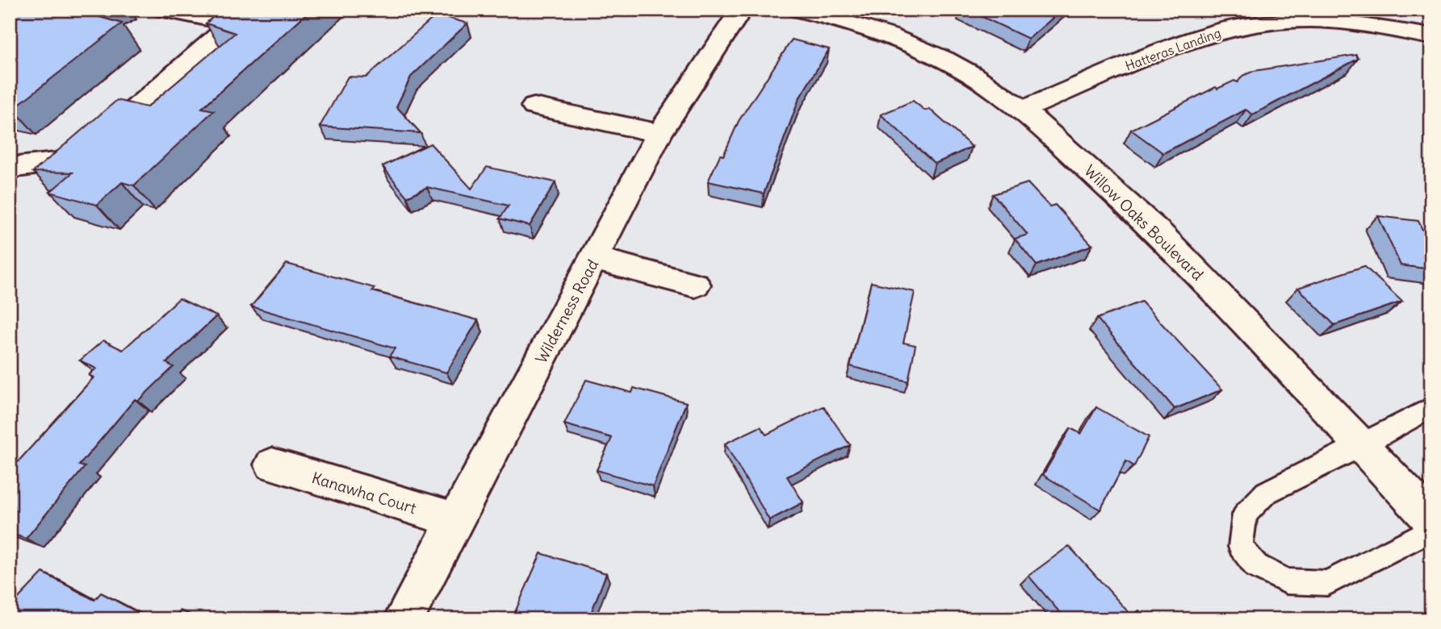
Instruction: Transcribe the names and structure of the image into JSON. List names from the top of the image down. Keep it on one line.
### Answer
{"streets":{"street":["Hatteras Landing","Willow Oaks Boulevard","Wilderness Road","Kanawha Court"]},"crossings":[["Hatteras Landing","Willow Oaks Boulevard"],["Wilderness Road","Kanawha Court"]]}
